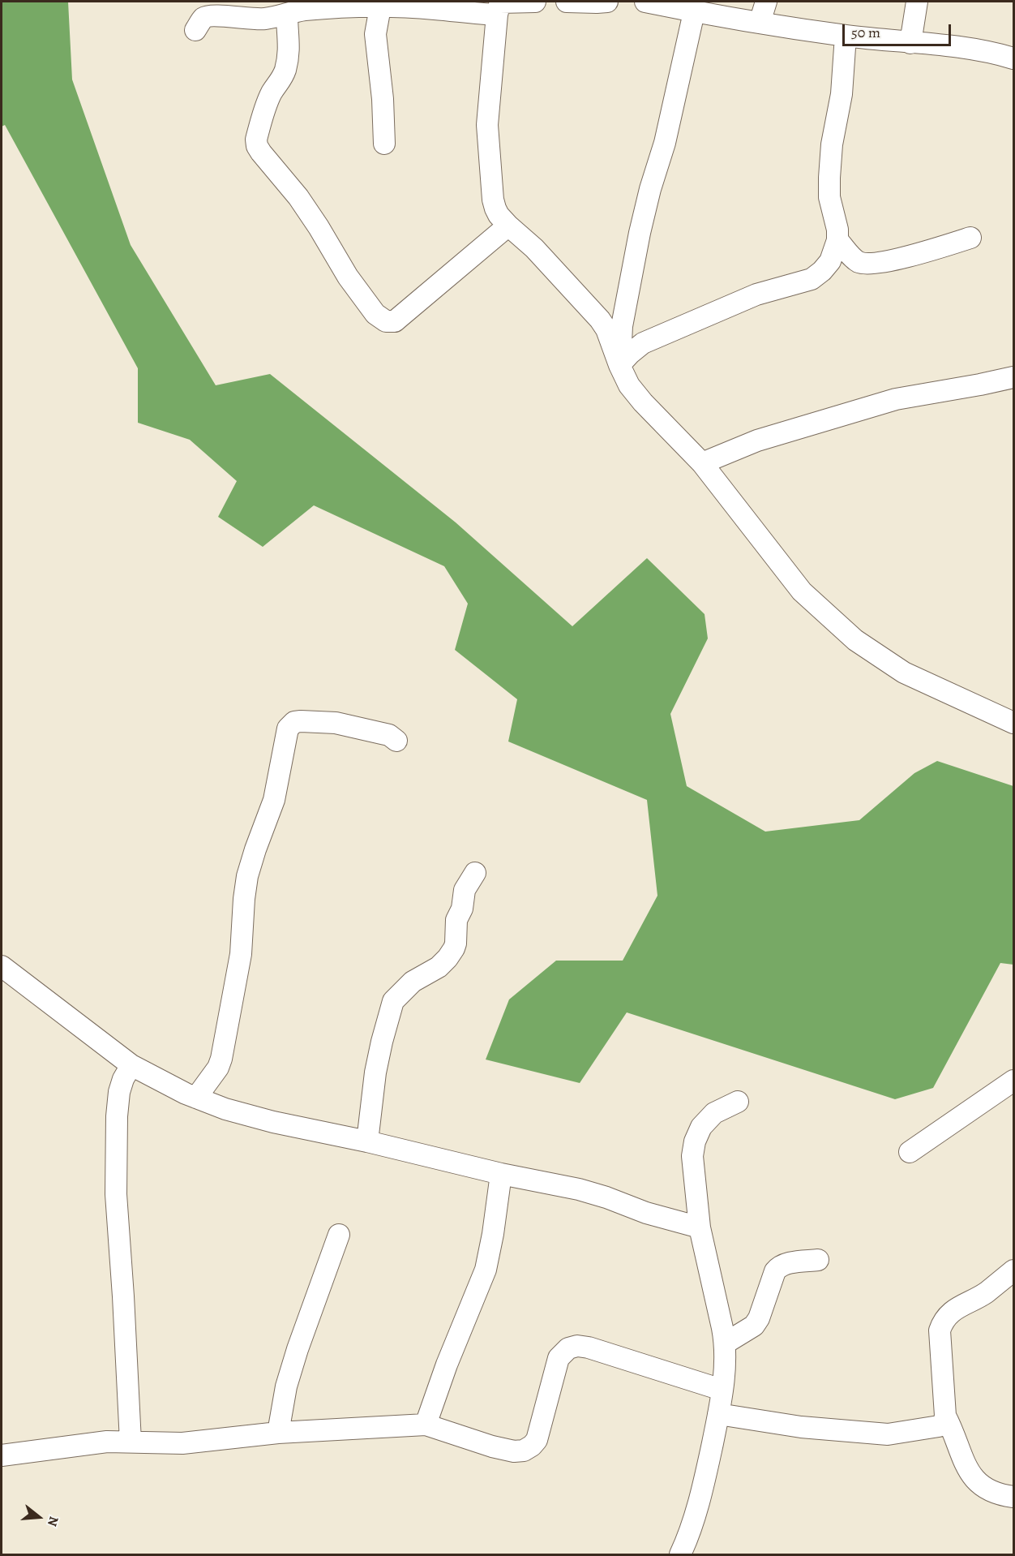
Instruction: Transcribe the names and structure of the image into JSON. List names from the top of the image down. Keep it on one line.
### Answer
{"scale_bar":"50 m","north":"right"}
